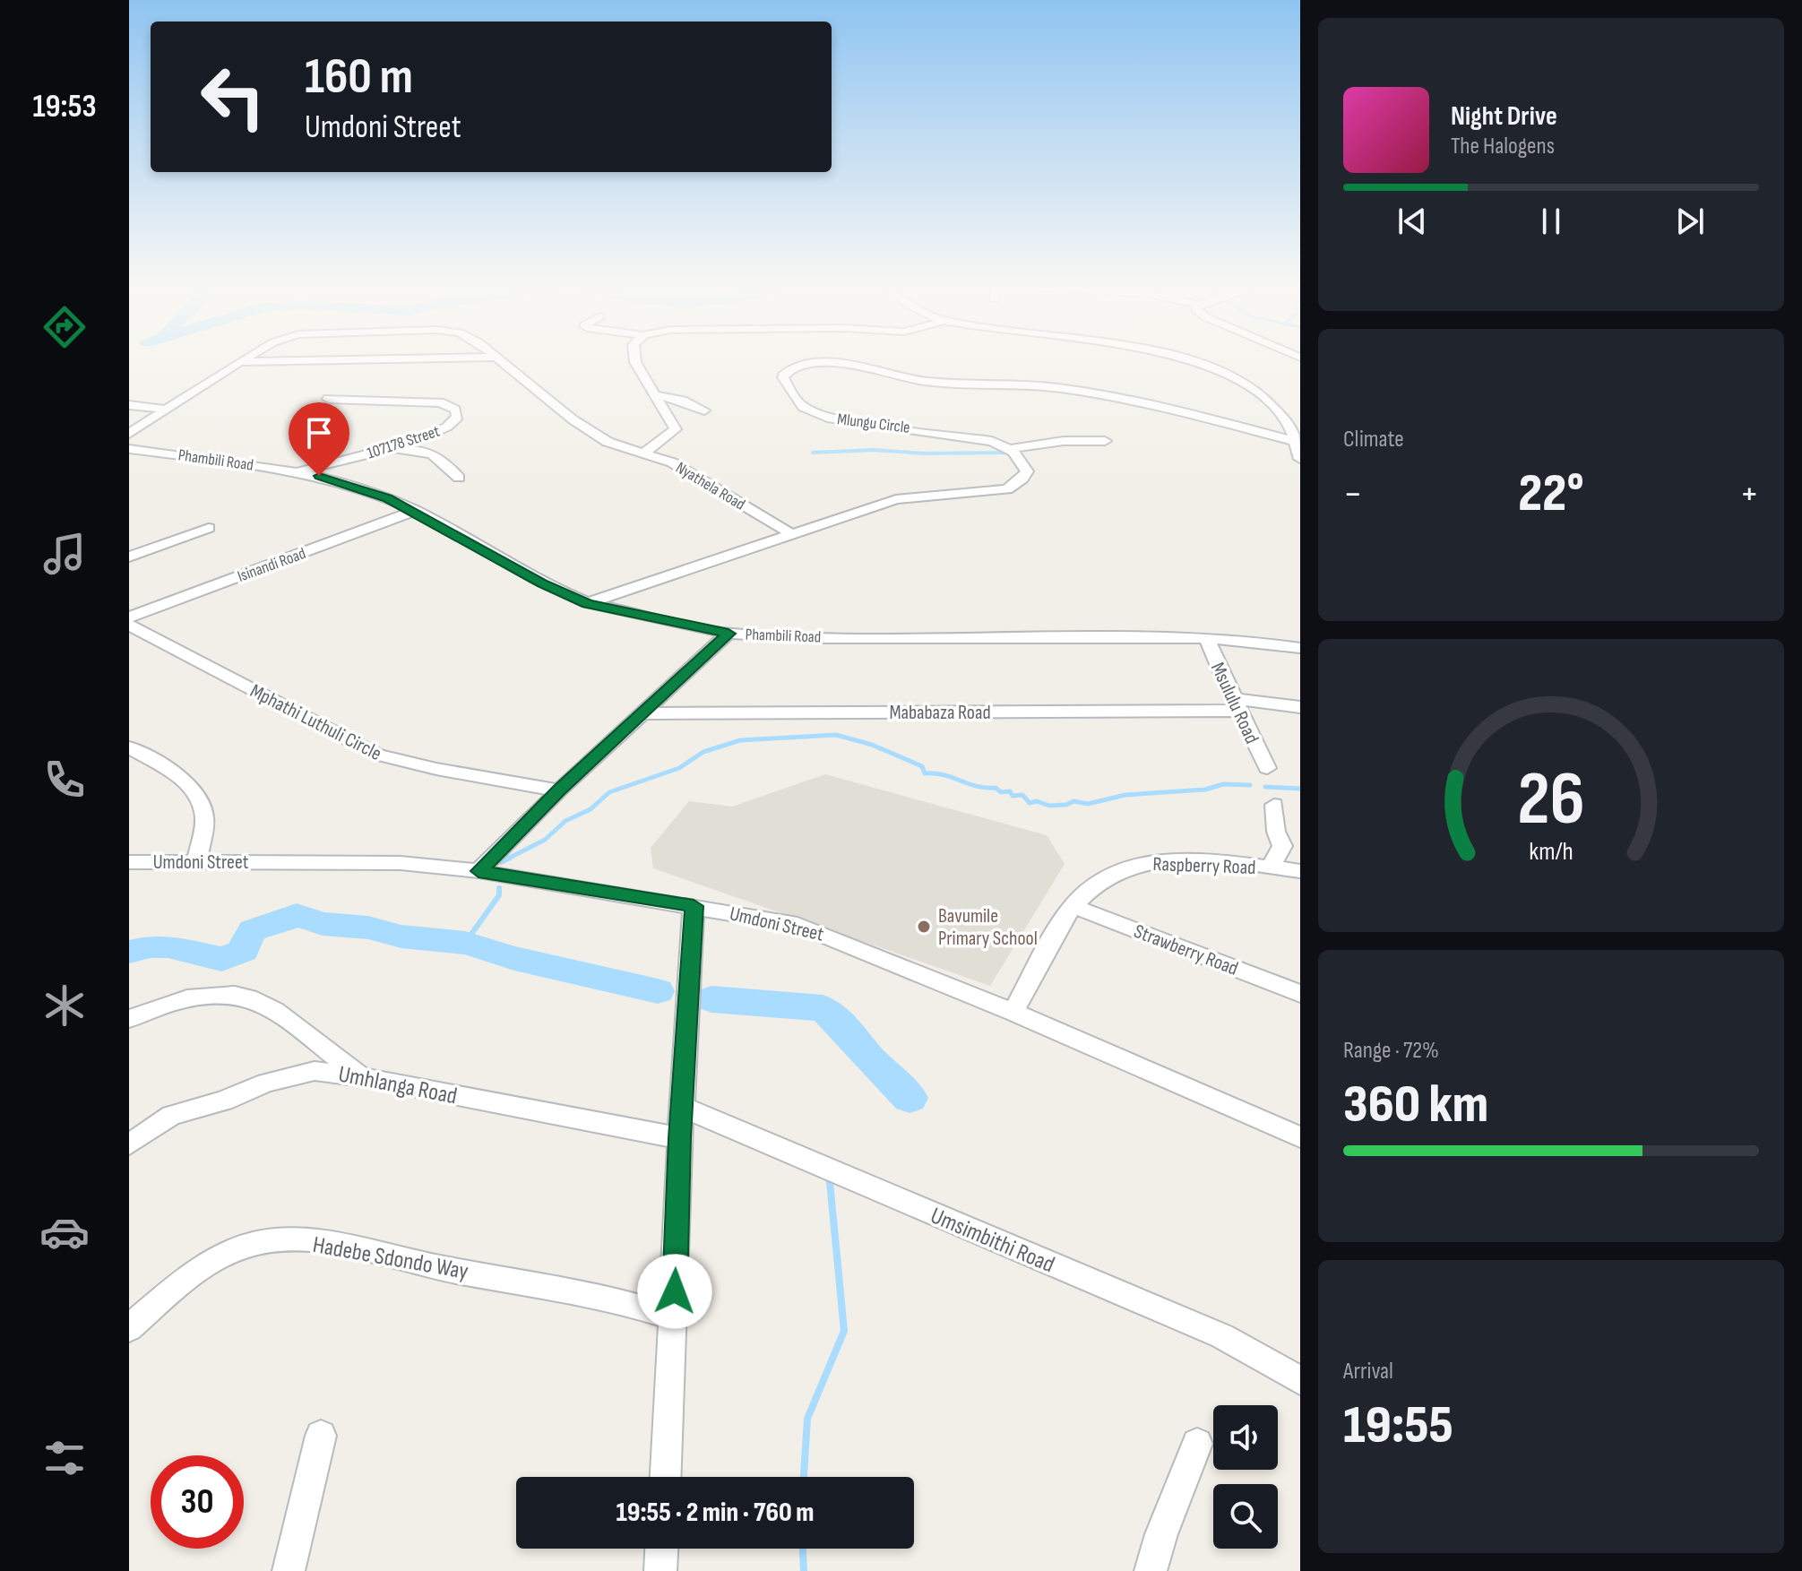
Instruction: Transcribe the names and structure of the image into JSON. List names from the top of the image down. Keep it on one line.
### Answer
{"streets":{"street":["Mlungu Circle","107178 Street","Phambili Road","Nyathela Road","Isinandi Road","Msululu Road","Mababaza Road","Mphathi Luthuli Circle","Umdoni Street","Raspberry Road","Strawberry Road","Umhlanga Road","Umsimbithi Road","Hadebe Sdondo Way"]},"crossings":[["107178 Street","Phambili Road"],["Phambili Road","Isinandi Road"],["Phambili Road","Msululu Road"],["Msululu Road","Mababaza Road"],["Umdoni Street","Raspberry Road"],["Raspberry Road","Strawberry Road"]],"places":["Bavumile Primary School"],"page":{"tabs":"19:53","turn":["160 m","Umdoni Street"],"song":["Night Drive","The Halogens"],"tile":["Climate",["Range · 72%","360 km"],["Arrival","19:55"]],"heat":["−","22°","+"],"limit":"30","trip":"19:55 · 2 min · 760 m","gauge":["26","km/h"]}}
